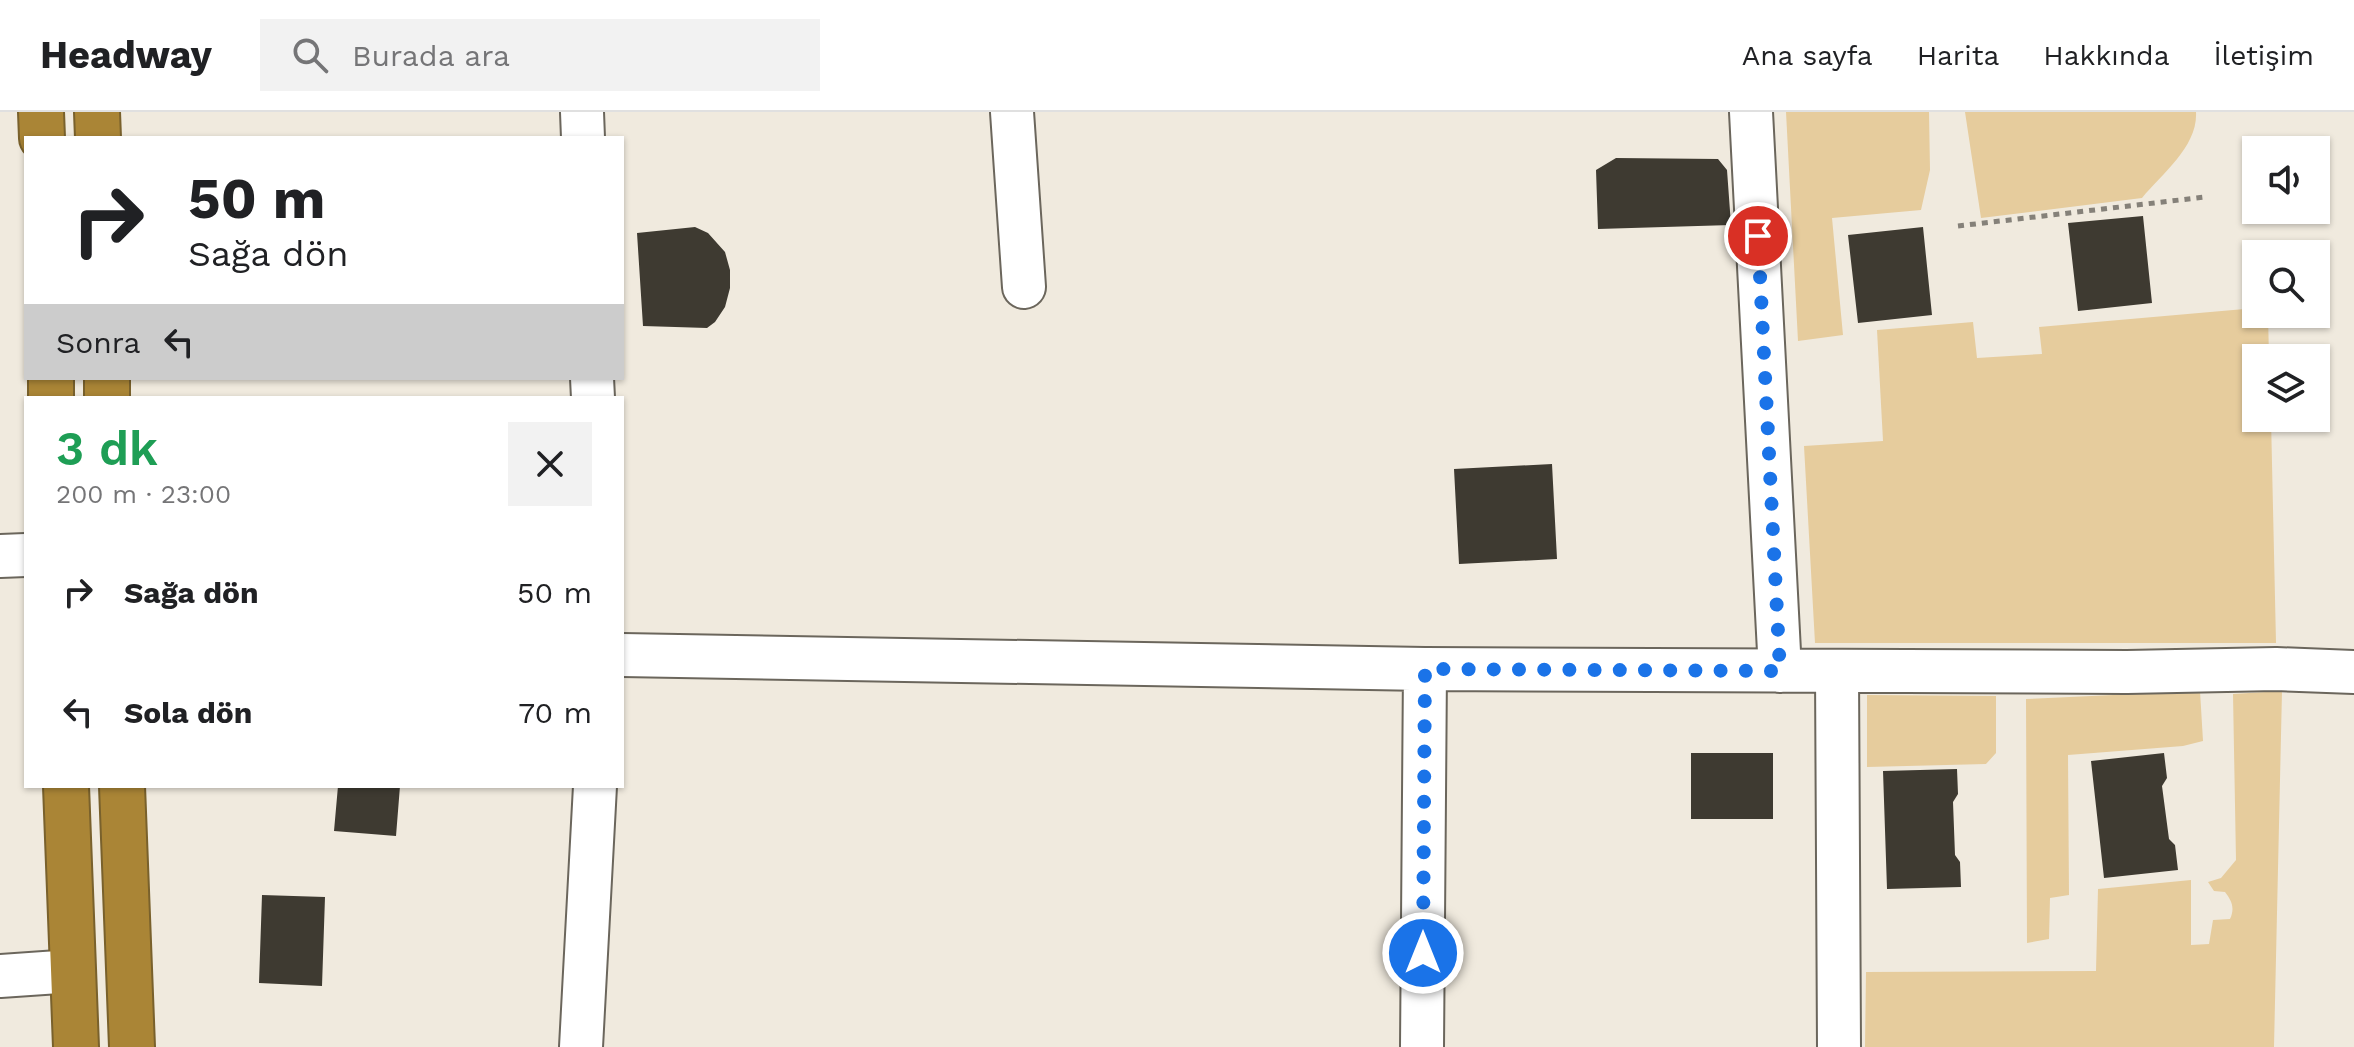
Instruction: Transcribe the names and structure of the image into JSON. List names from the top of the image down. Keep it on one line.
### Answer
{"page":{"header":"Headway","search":"Burada ara","nav":["Ana sayfa","Harita","Hakkında","İletişim"],"turn":["50 m","Sağa dön"],"then":"Sonra","heading":["3 dk","200 m · 23:00"],"list":[{"name":"Sağa dön","value":"50 m"},{"name":"Sola dön","value":"70 m"}]}}
